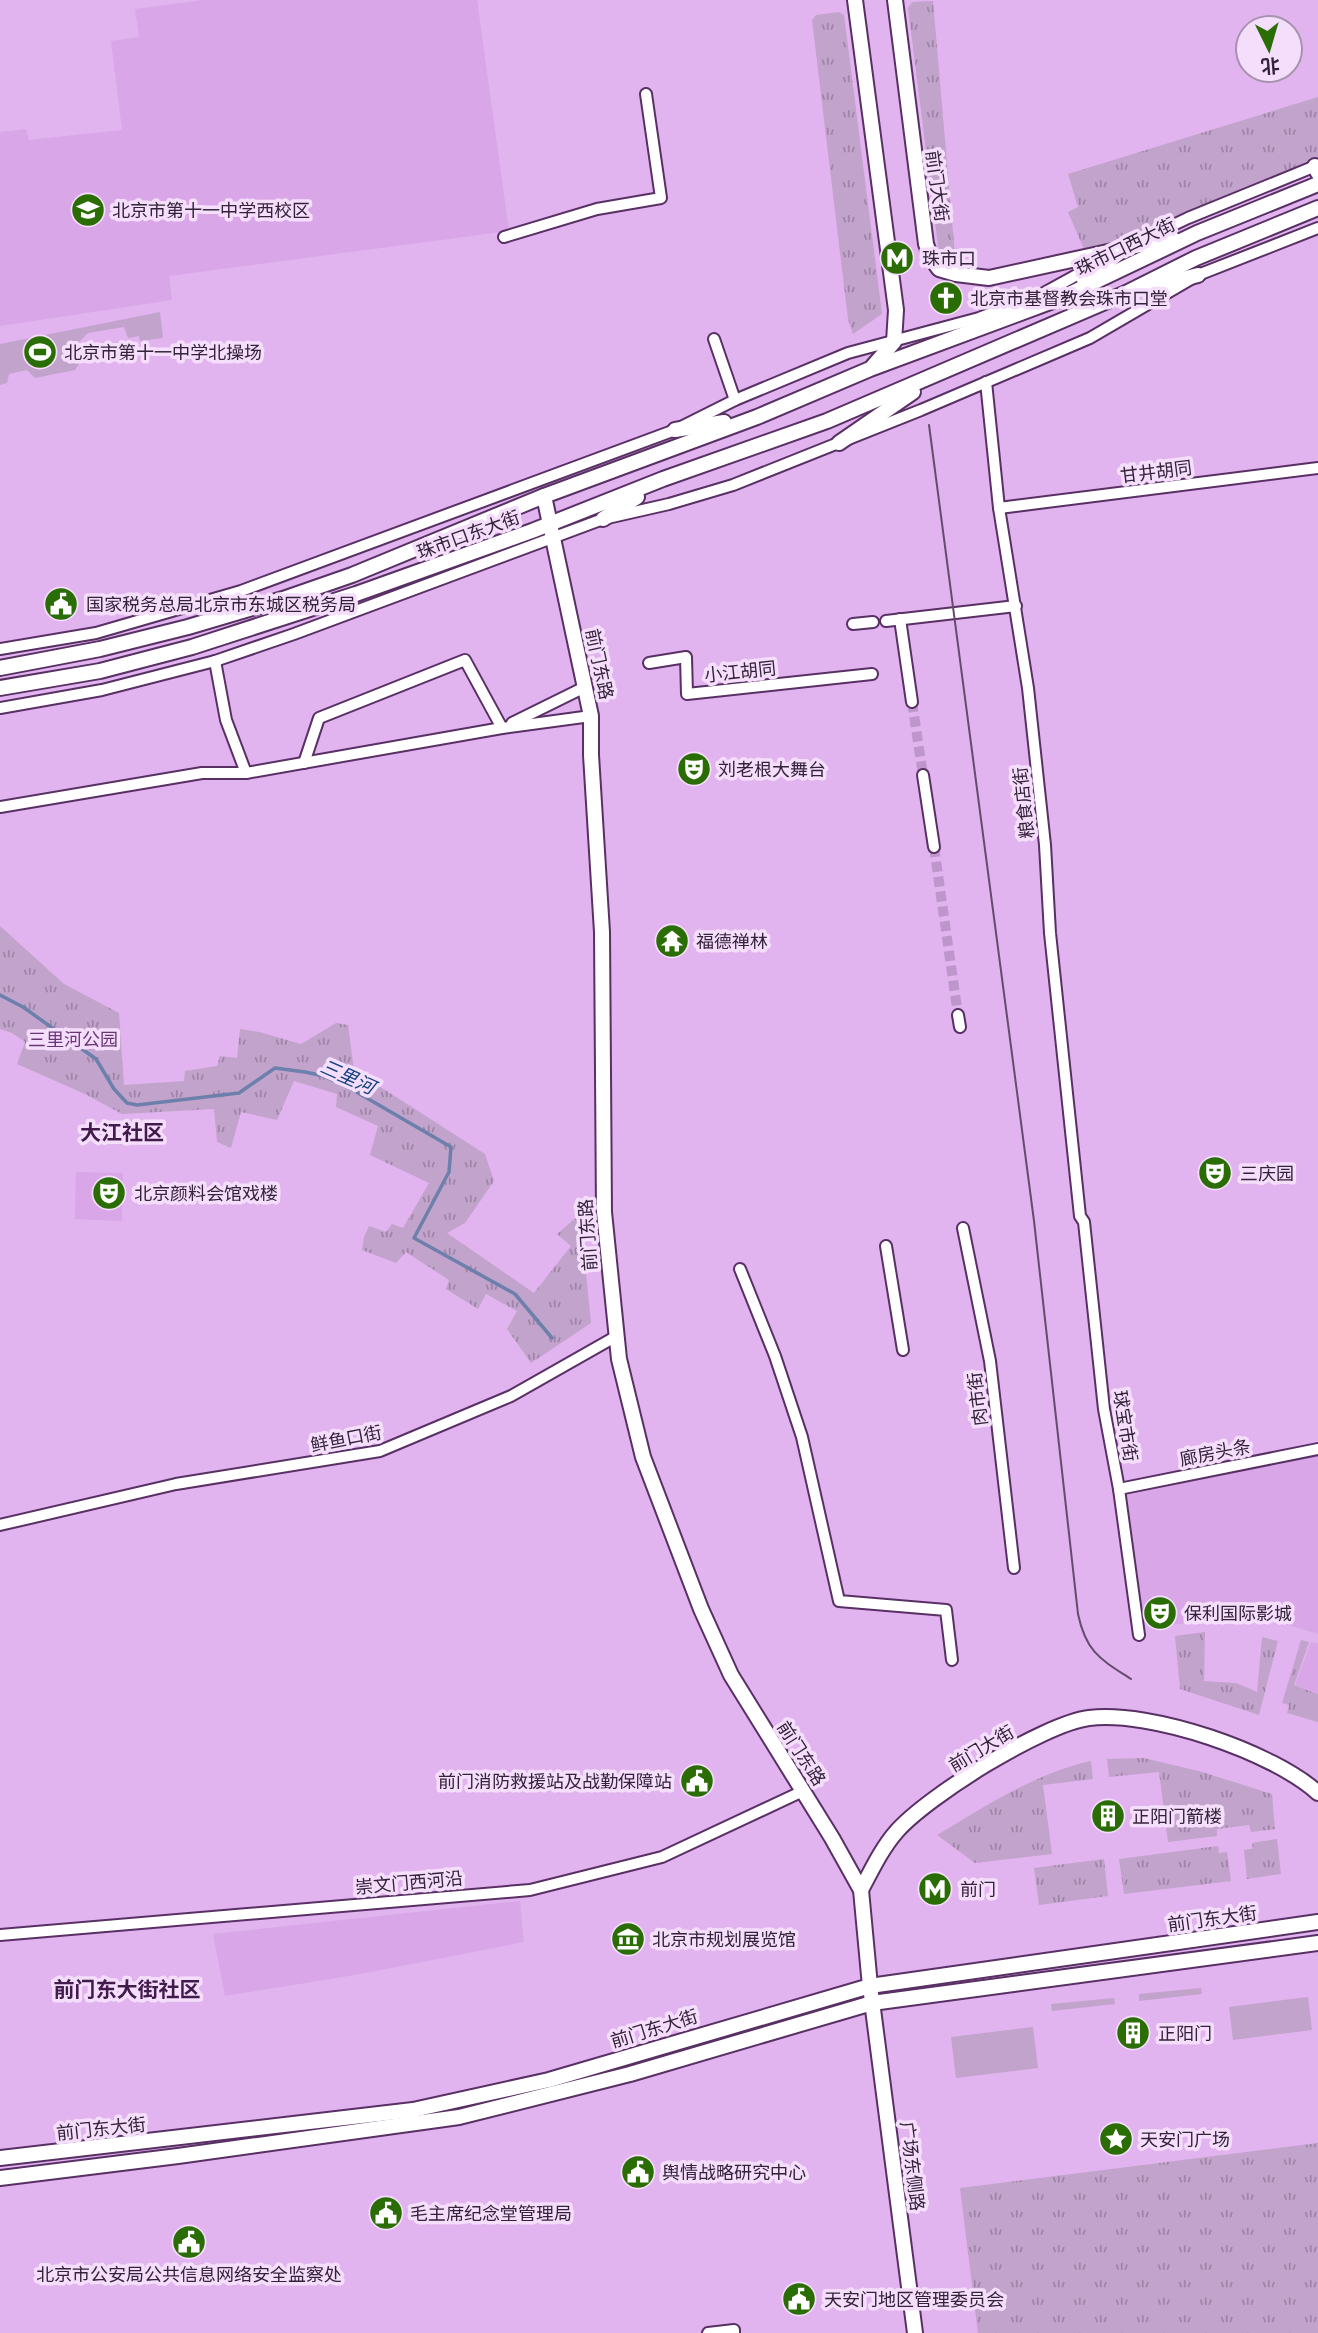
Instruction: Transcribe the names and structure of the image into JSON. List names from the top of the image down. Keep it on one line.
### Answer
{"streets":{"main road":["前门大街","珠市口西大街","珠市口东大街","前门东路","前门东大街","广场东侧路"],"street":["甘井胡同","小江胡同","粮食店街","肉市街","球宝市街","鲜鱼口街","廊房头条","崇文门西河沿"]},"crossings":[["前门大街","珠市口西大街"],["前门大街","前门东路"],["前门大街","广场东侧路"],["珠市口西大街","珠市口东大街"],["甘井胡同","粮食店街"],["珠市口东大街","前门东路"],["珠市口东大街","粮食店街"],["前门东路","鲜鱼口街"],["前门东路","崇文门西河沿"],["前门东路","广场东侧路"],["粮食店街","球宝市街"],["球宝市街","廊房头条"],["前门东大街","广场东侧路"]],"districts":["大江社区","前门东大街社区"],"water":["三里河"],"parks":["三里河公园"],"places":{"school or university":["北京市第十一中学西校区"],"metro station":["珠市口","前门"],"church":["北京市基督教会珠市口堂"],"sports":["北京市第十一中学北操场"],"public building":["国家税务总局北京市东城区税务局","前门消防救援站及战勤保障站","舆情战略研究中心","毛主席纪念堂管理局","北京市公安局公共信息网络安全监察处","天安门地区管理委员会"],"theatre":["刘老根大舞台","三庆园","北京颜料会馆戏楼","保利国际影城"],"temple":["福德禅林"],"building":["正阳门箭楼","正阳门"],"museum":["北京市规划展览馆"],"place":["天安门广场"]},"north":"bottom"}
